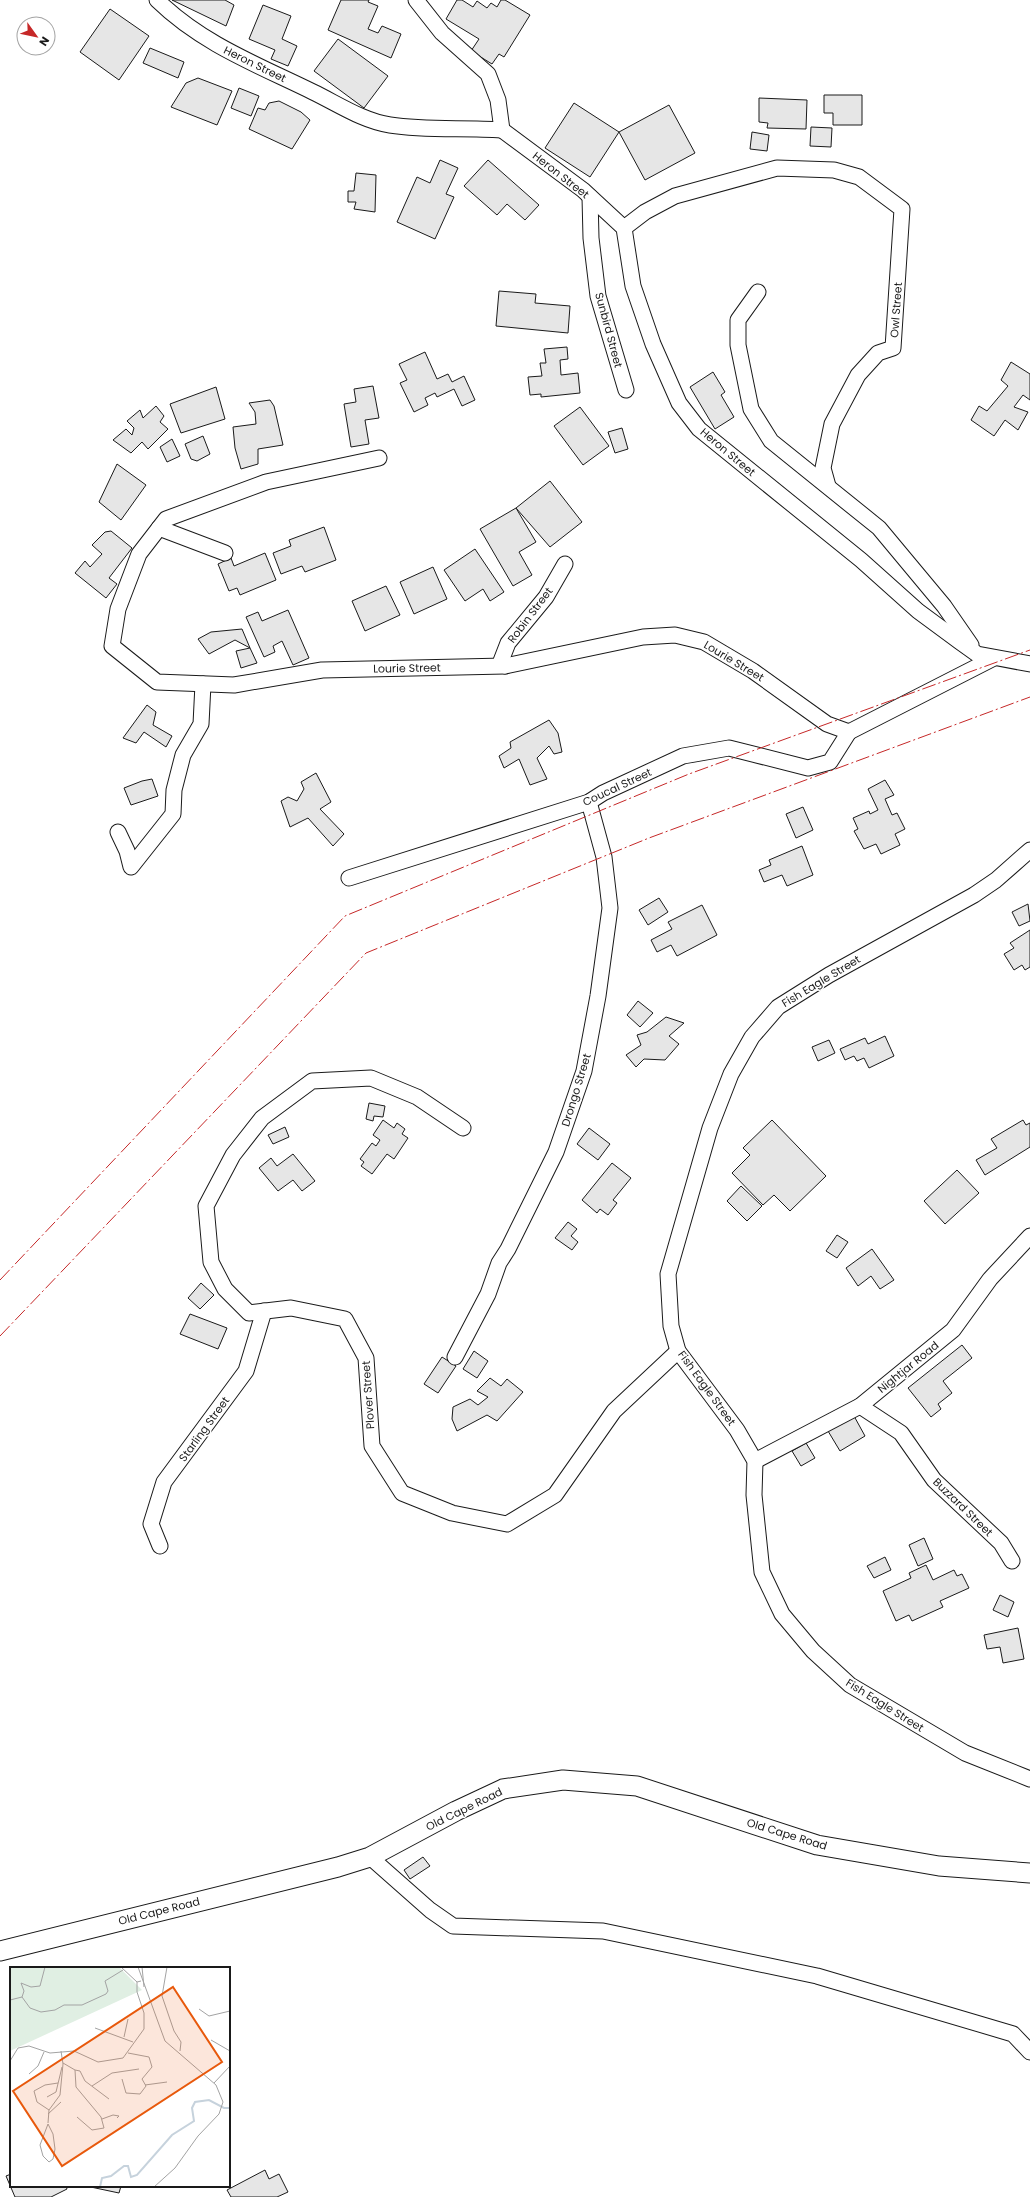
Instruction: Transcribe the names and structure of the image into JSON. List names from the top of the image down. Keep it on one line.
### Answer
{"streets":{"street":["Heron Street","Owl Street","Sunbird Street","Robin Street","Lourie Street","Coucal Street","Fish Eagle Street","Drongo Street","Nightjar Road","Plover Street","Starling Street","Buzzard Street","Old Cape Road"]},"crossings":[["Heron Street","Owl Street"],["Heron Street","Sunbird Street"],["Robin Street","Lourie Street"],["Lourie Street","Coucal Street"],["Coucal Street","Drongo Street"],["Fish Eagle Street","Nightjar Road"],["Fish Eagle Street","Plover Street"],["Nightjar Road","Buzzard Street"],["Plover Street","Starling Street"]],"north":"bottom right"}
